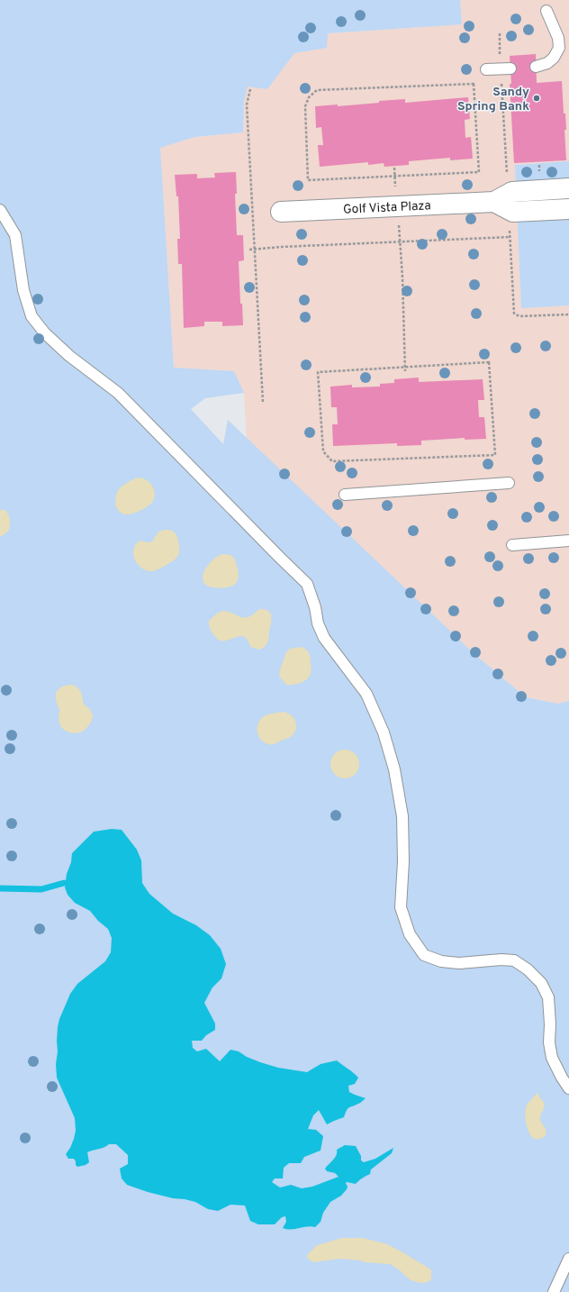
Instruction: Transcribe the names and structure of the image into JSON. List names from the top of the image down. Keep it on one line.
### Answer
{"streets":{"street":["Golf Vista Plaza"]},"places":["Sandy Spring Bank"]}
